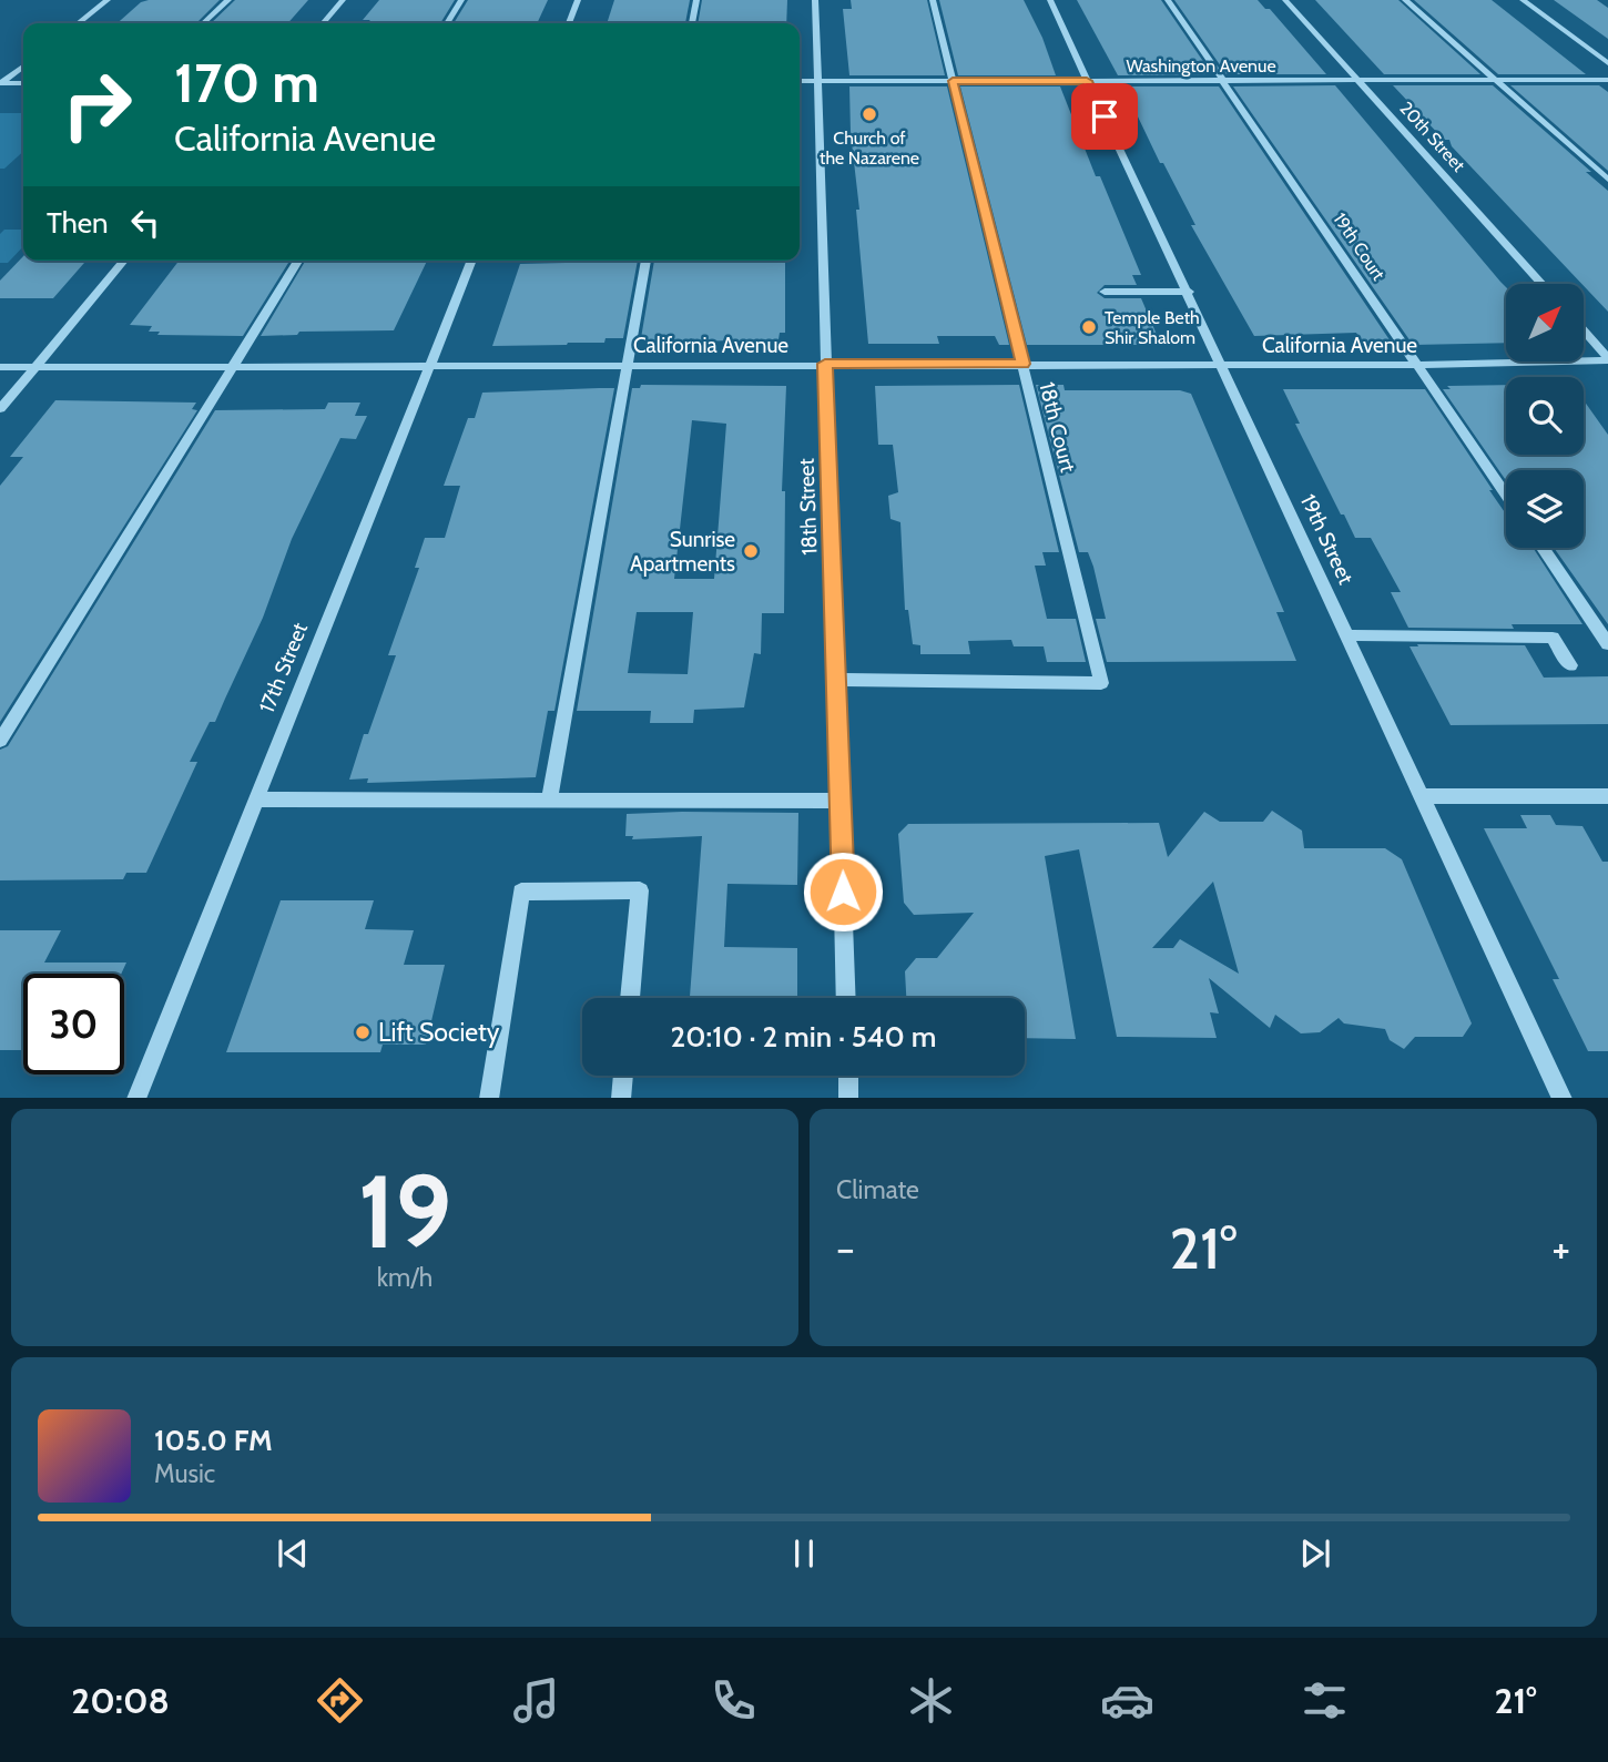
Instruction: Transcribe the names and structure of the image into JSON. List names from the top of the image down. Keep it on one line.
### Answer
{"streets":{"street":["Washington Avenue","20th Street","19th Court","California Avenue","18th Court","18th Street","19th Street","17th Street"]},"crossings":[["Washington Avenue","20th Street"],["Washington Avenue","19th Court"],["Washington Avenue","18th Court"],["Washington Avenue","18th Street"],["Washington Avenue","19th Street"],["19th Court","California Avenue"],["California Avenue","18th Court"],["California Avenue","18th Street"],["California Avenue","19th Street"],["California Avenue","17th Street"],["18th Court","18th Street"]],"places":["Church of the Nazarene","Temple Beth Shir Shalom","Sunrise Apartments","Lift Society"],"north":"top right","page":{"turn":["170 m","California Avenue"],"then":"Then","limit":"30","trip":"20:10 · 2 min · 540 m","tile":[["19","km/h"],"Climate"],"heat":["−","21°","+"],"song":["105.0 FM","Music"],"tabs":["20:08","21°"]}}
